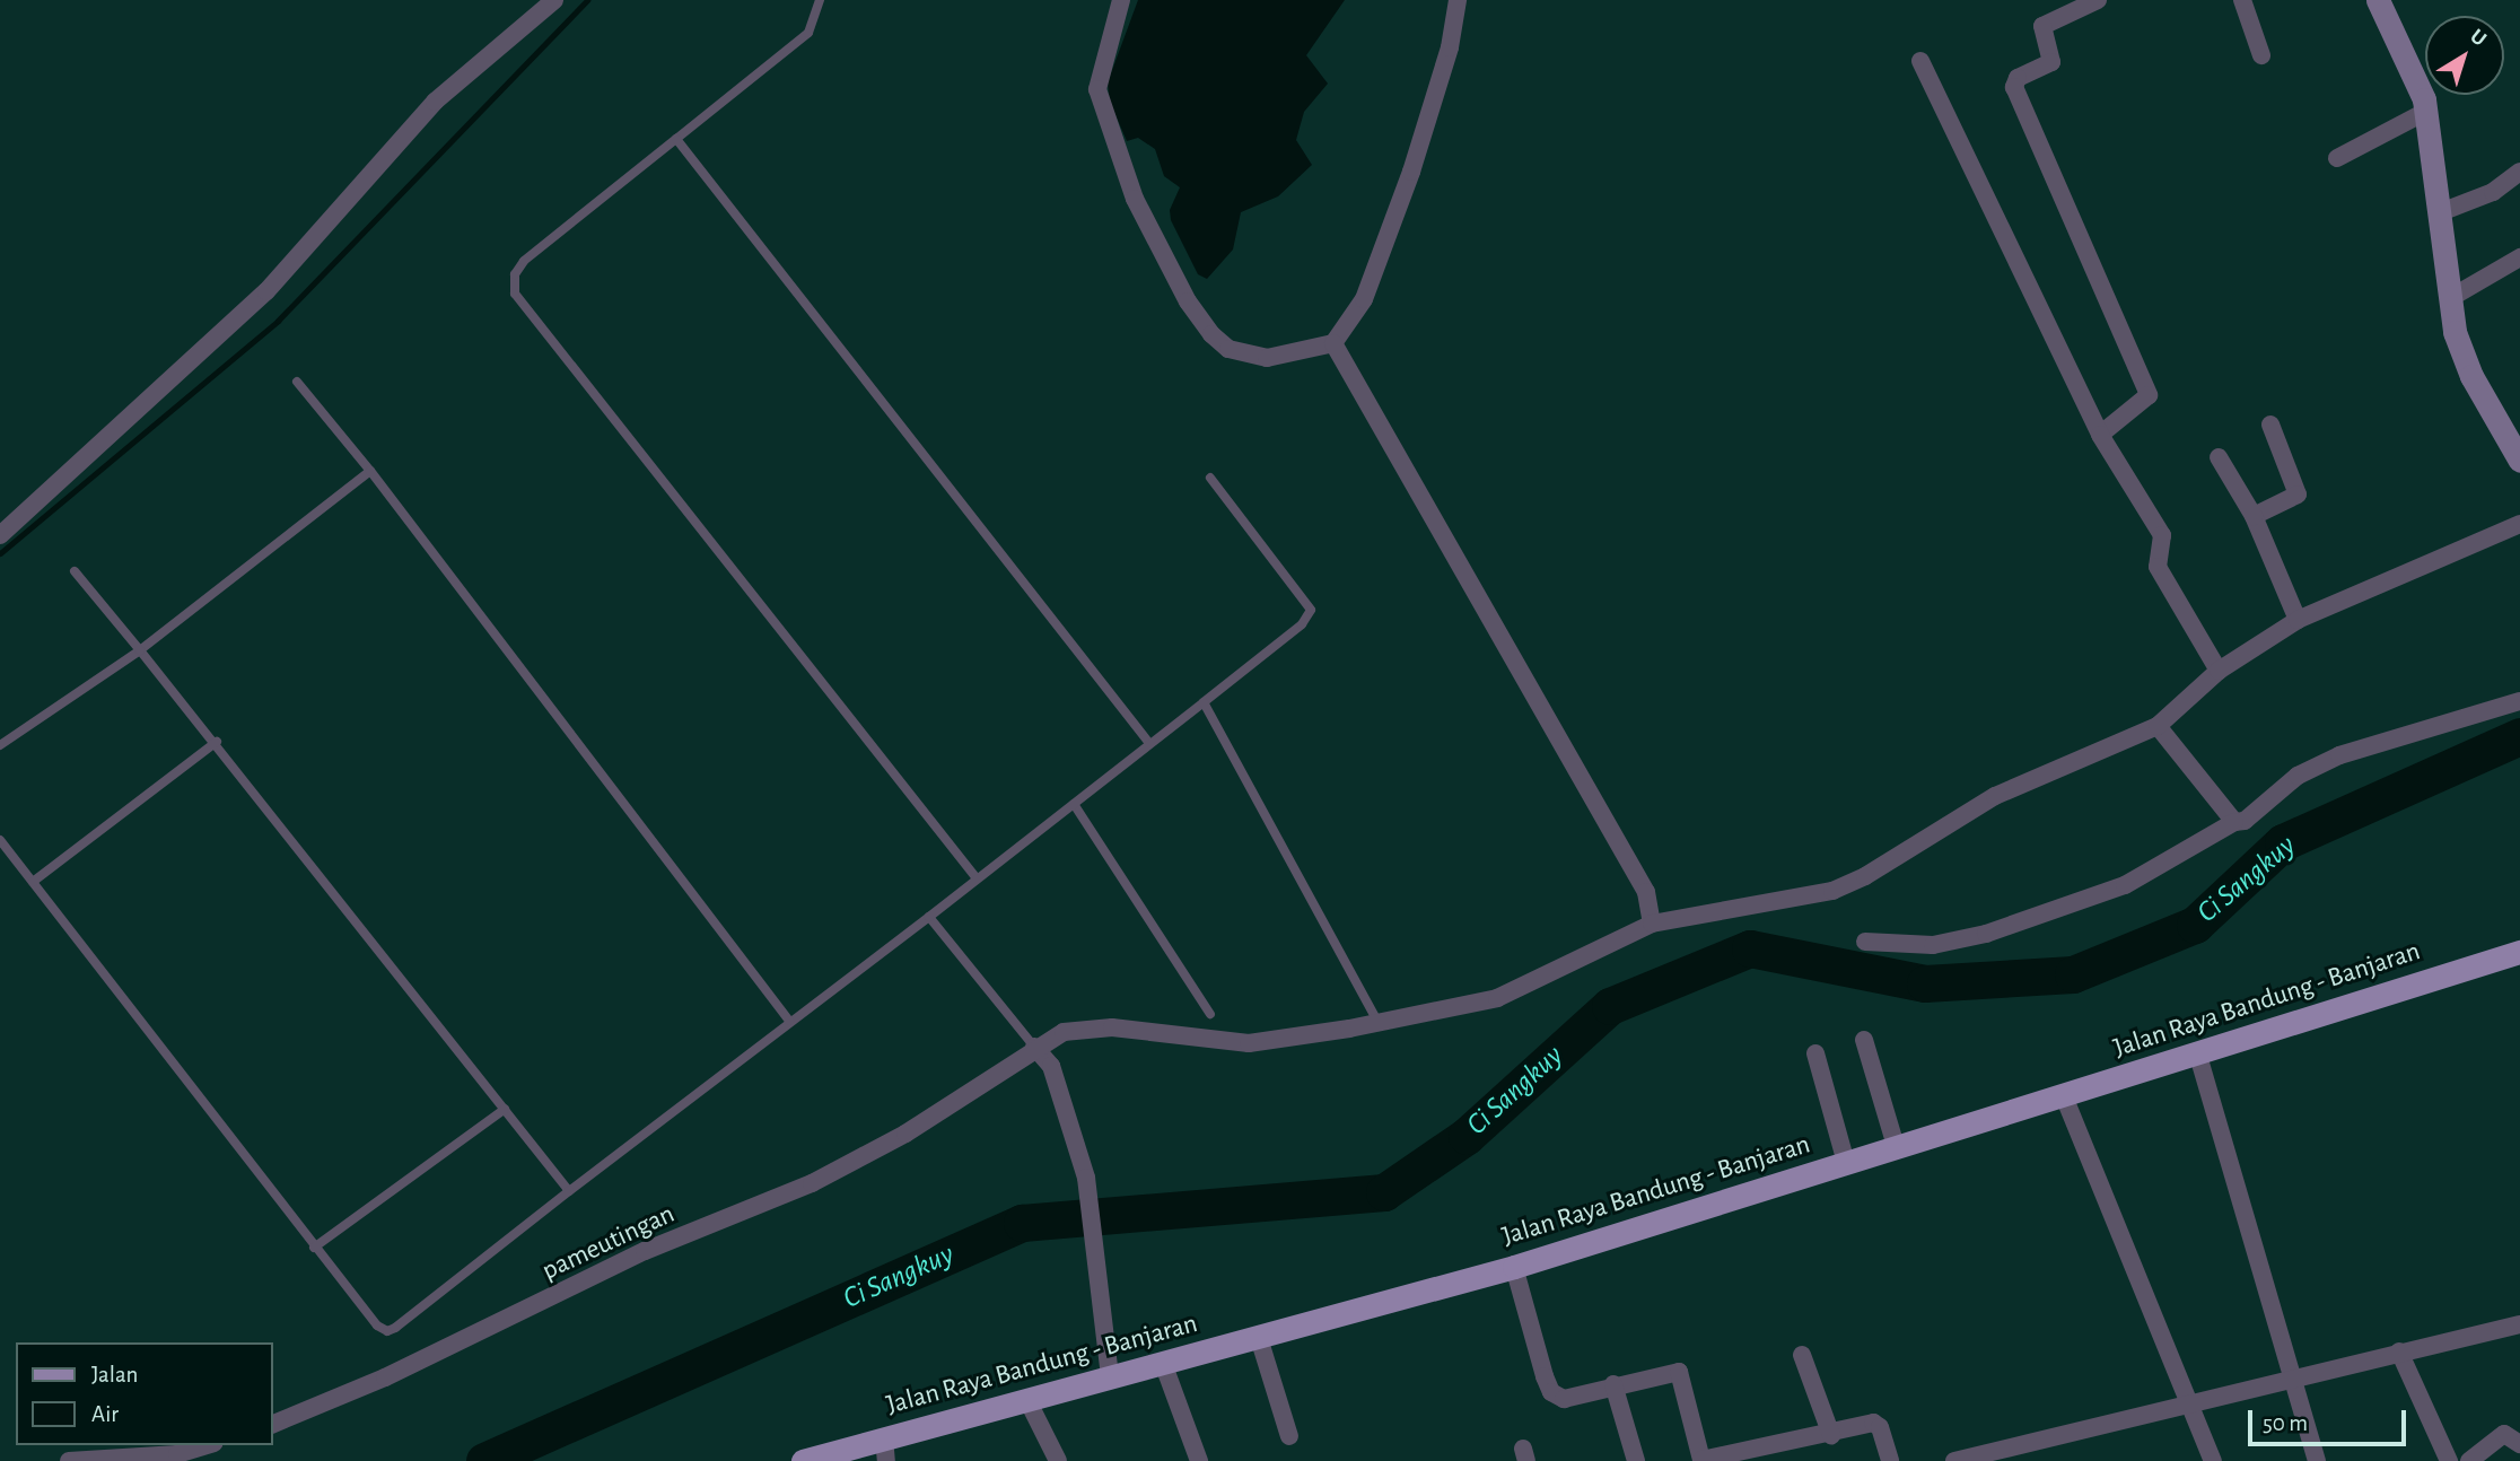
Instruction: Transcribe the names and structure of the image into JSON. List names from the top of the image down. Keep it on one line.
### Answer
{"streets":{"main road":["Jalan Raya Bandung - Banjaran"],"street":["pameutingan"]},"water":["Ci Sangkuy"],"legend":["Jalan","Air"],"scale_bar":"50 m","north":"top right"}
